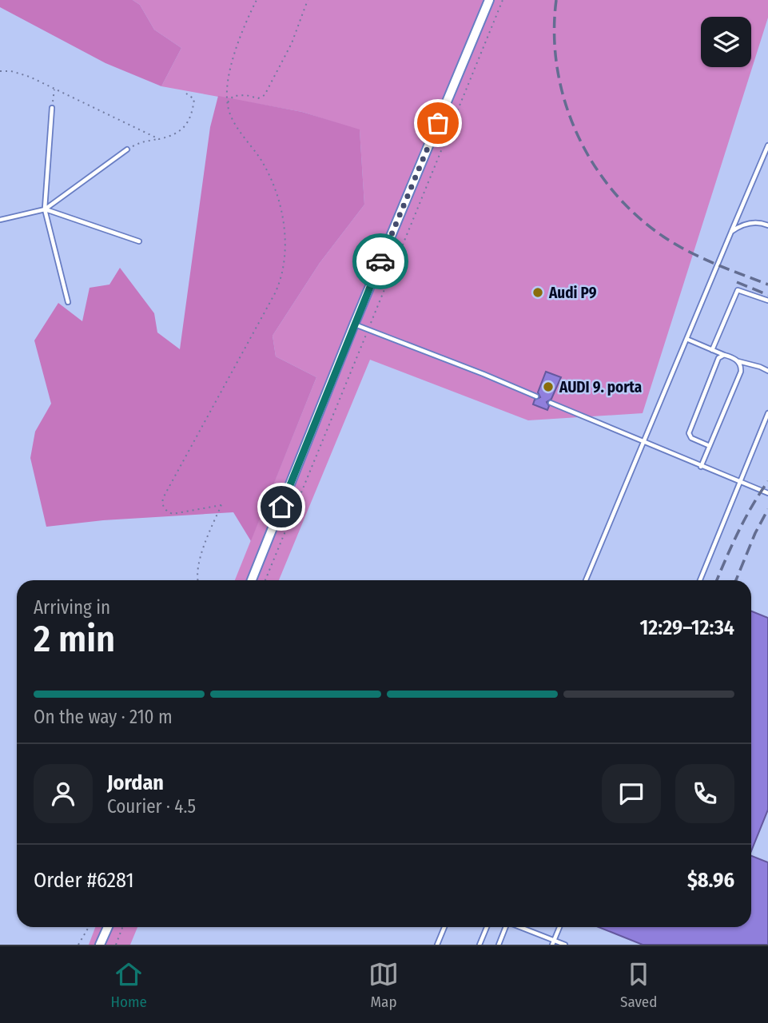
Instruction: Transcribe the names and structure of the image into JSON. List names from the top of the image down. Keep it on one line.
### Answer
{"places":["Audi P9","AUDI 9. porta"],"page":{"heading":["2 min","Arriving in","12:29–12:34"],"panel":["Jordan","Courier · 4.5","Order #6281","$8.96"],"bar":"On the way · 210 m","tabs":["Home","Map","Saved"]}}
